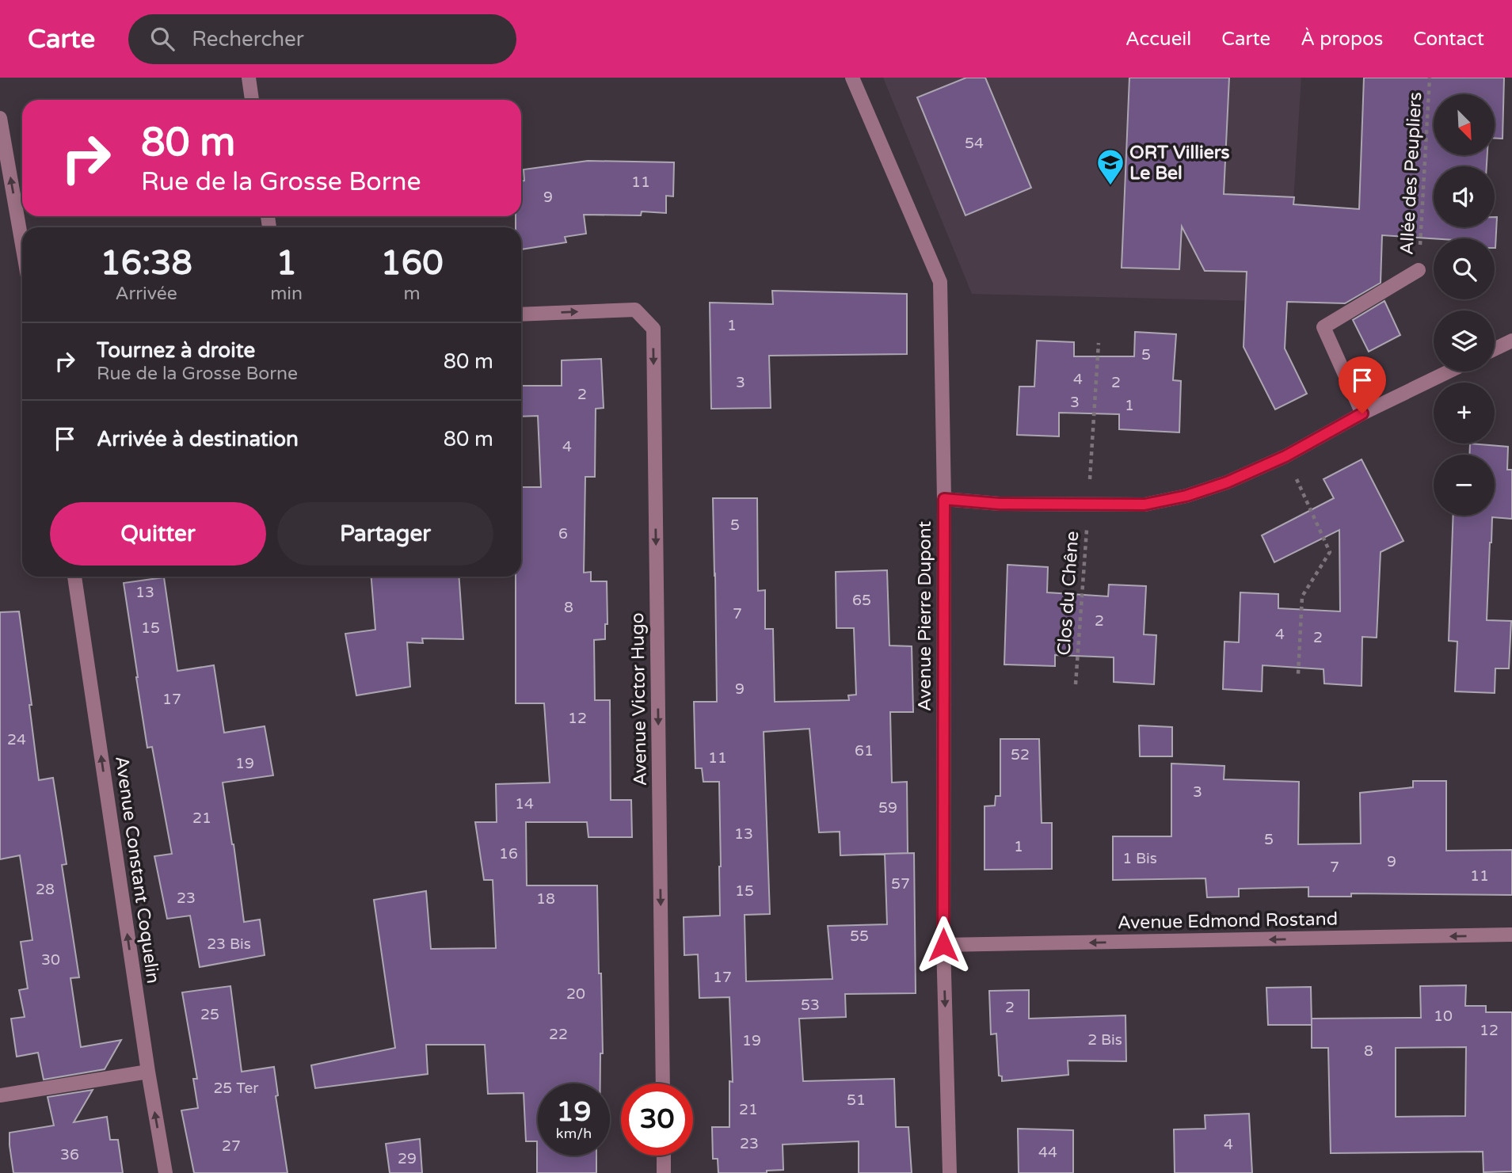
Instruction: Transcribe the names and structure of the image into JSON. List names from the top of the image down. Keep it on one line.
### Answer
{"streets":{"street":["Avenue Pierre Dupont","Avenue Victor Hugo","Avenue Constant Coquelin","Avenue Edmond Rostand"],"path":["Allée des Peupliers","Clos du Chêne"]},"crossings":[["Avenue Pierre Dupont","Avenue Edmond Rostand"]],"one_way":["Avenue Victor Hugo","Avenue Constant Coquelin","Avenue Edmond Rostand"],"places":{"school or university":["ORT Villiers Le Bel"]},"house_numbers":["54","11","9","1","5","4","3","2","2","3","1","4","5","6","13","65","8","7","2","15","4","2","9","17","12","24","61","52","11","19","3","14","59","21","13","5","1","16","1 Bis","9","7","11","57","28","15","23","18","55","23 Bis","30","17","20","53","2","25","10","12","22","2 Bis","19","8","25 Ter","51","21","23","4","27","44","36","29"],"north":"bottom right","page":{"header":"Carte","search":"Rechercher","nav":["Accueil","Carte","À propos","Contact"],"map_buttons":["+","−"],"turn":["80 m","Rue de la Grosse Borne"],"eta":["16:38","Arrivée","1","min","160","m"],"list":[{"name":"Tournez à droite","note":"Rue de la Grosse Borne","value":"80 m"},{"name":"Arrivée à destination","value":"80 m"}],"buttons":["Quitter","Partager"],"speed":"19 km/h","limit":"30"}}
